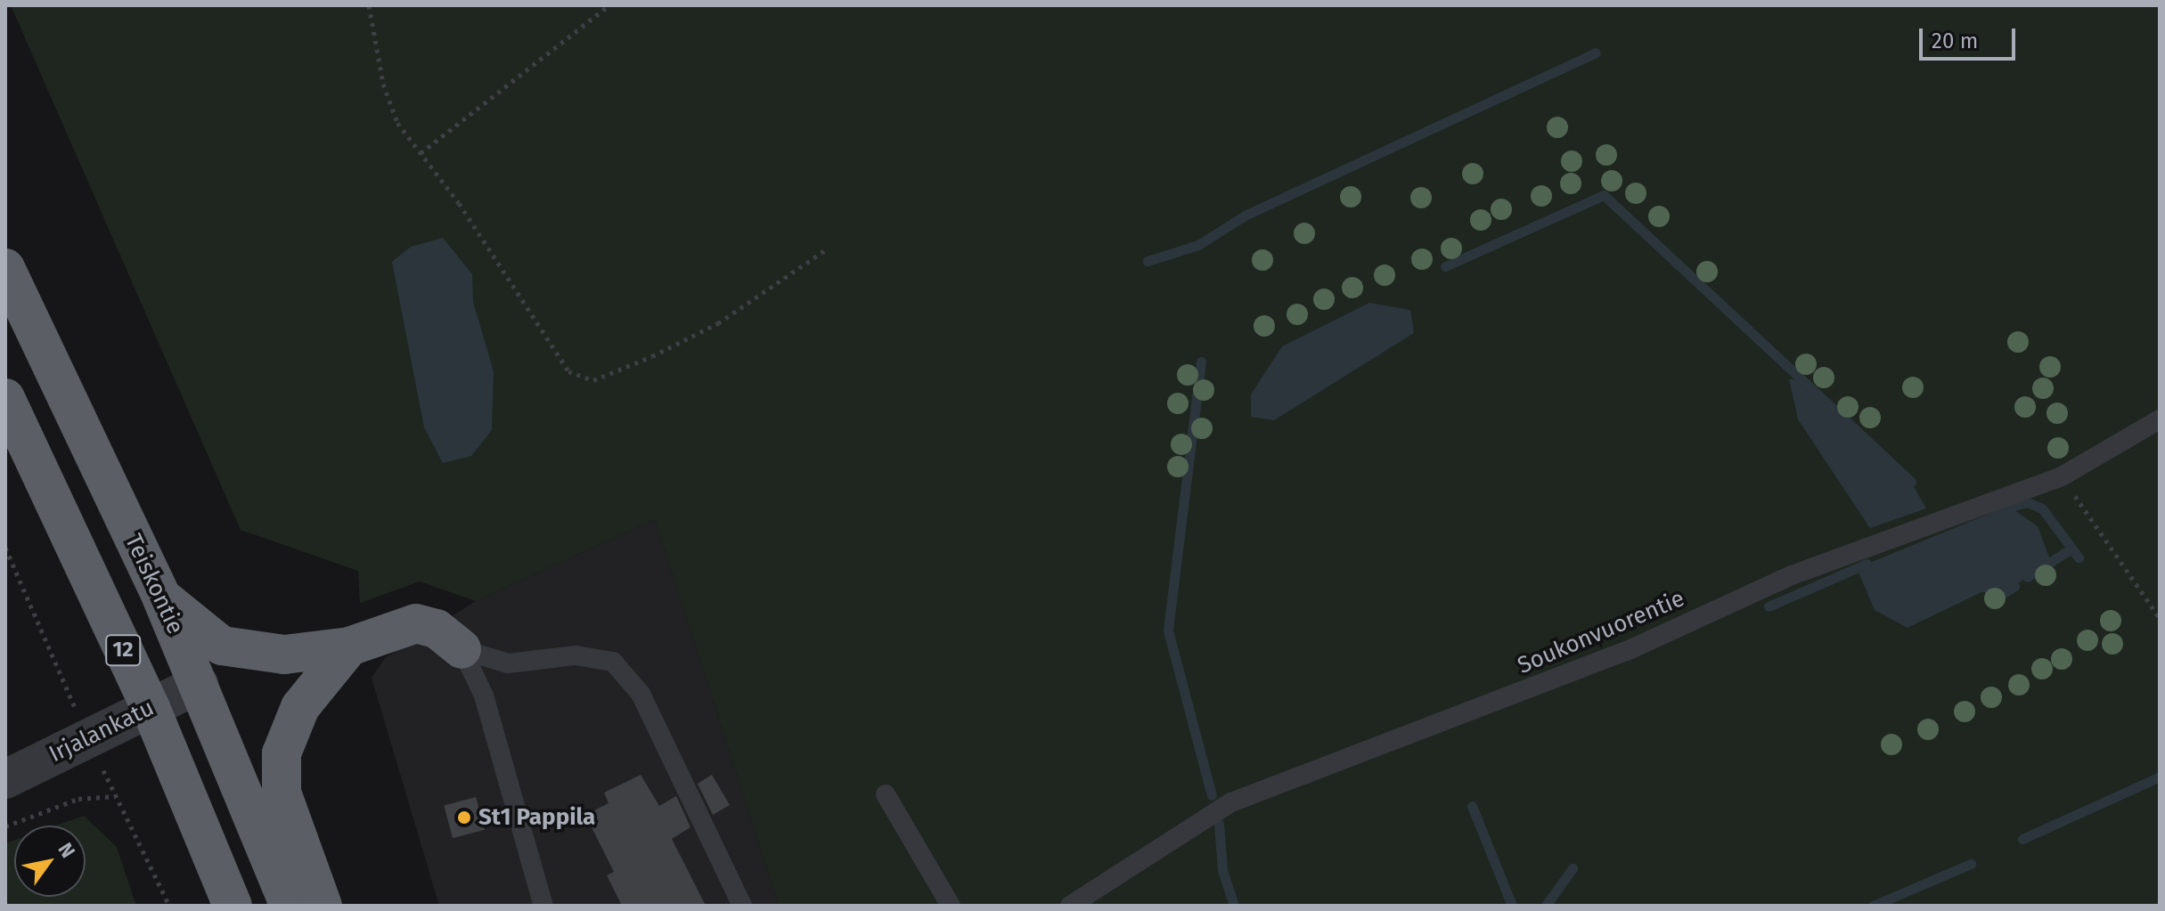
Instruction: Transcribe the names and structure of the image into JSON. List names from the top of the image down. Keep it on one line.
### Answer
{"streets":{"highway":["Teiskontie","12"],"street":["Irjalankatu"],"lane":["Soukonvuorentie"]},"crossings":[["Teiskontie","Irjalankatu"],["12","Irjalankatu"]],"places":["St1 Pappila"],"scale_bar":"20 m","north":"top right"}
